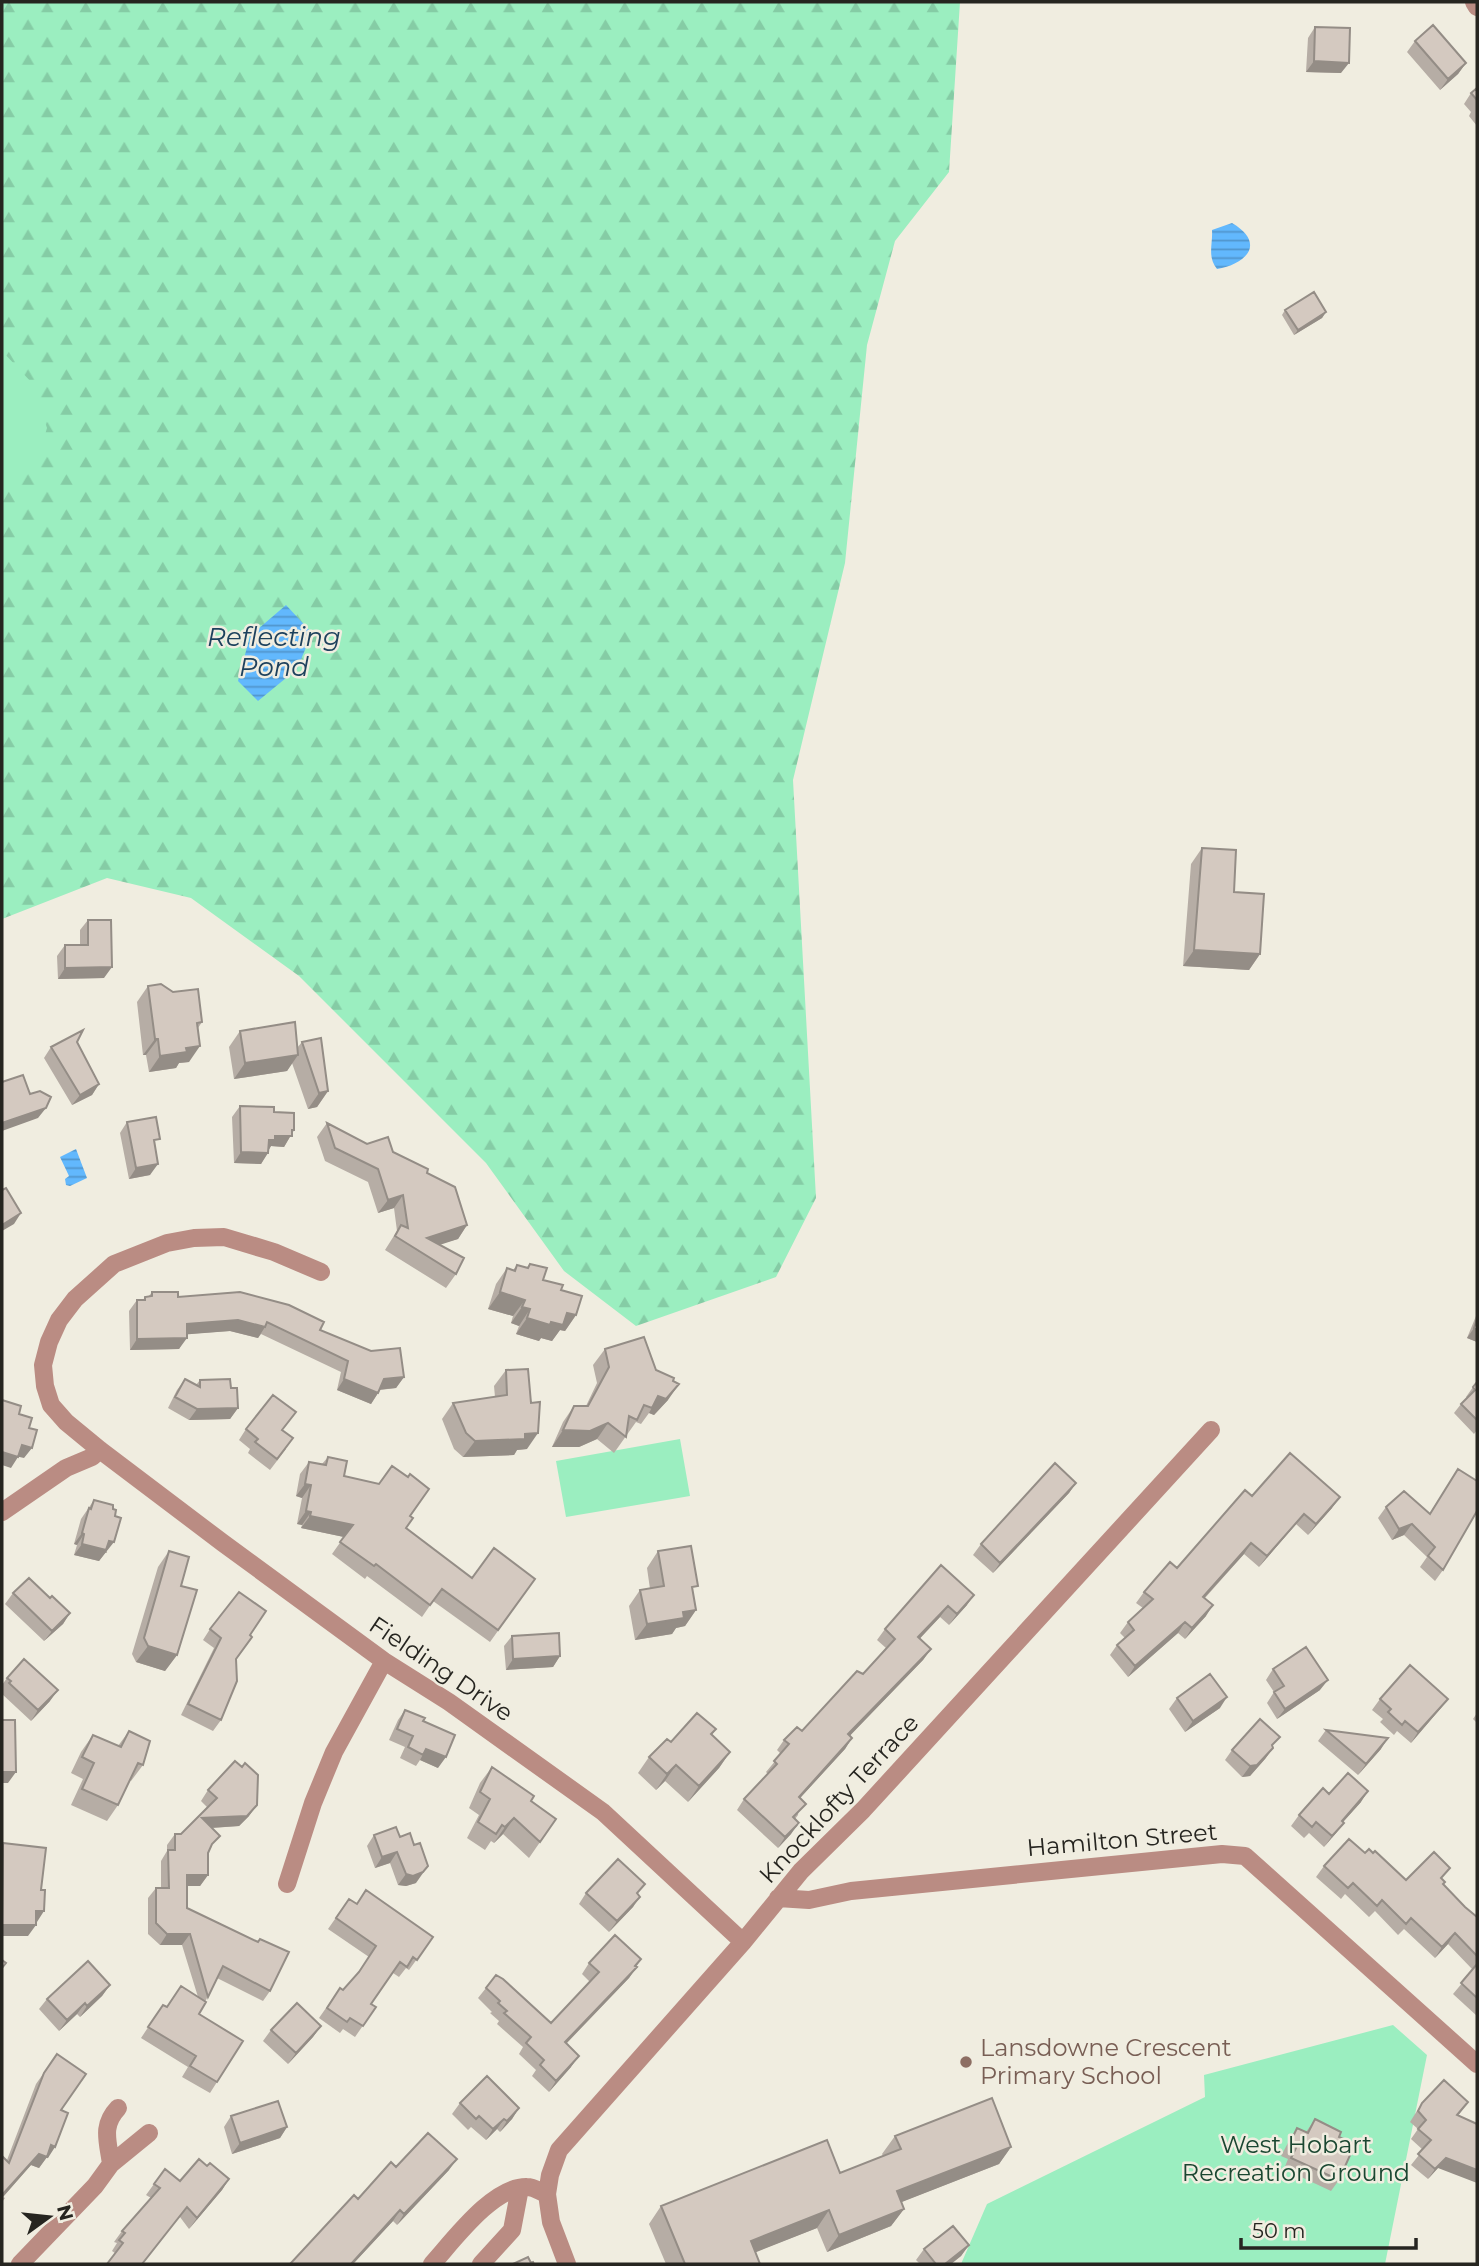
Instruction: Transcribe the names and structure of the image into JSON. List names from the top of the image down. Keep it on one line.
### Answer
{"streets":{"street":["Fielding Drive","Knocklofty Terrace","Hamilton Street"]},"crossings":[["Fielding Drive","Knocklofty Terrace"],["Knocklofty Terrace","Hamilton Street"]],"water":["Reflecting Pond"],"parks":["West Hobart Recreation Ground"],"places":["Lansdowne Crescent Primary School"],"scale_bar":"50 m","north":"right"}
